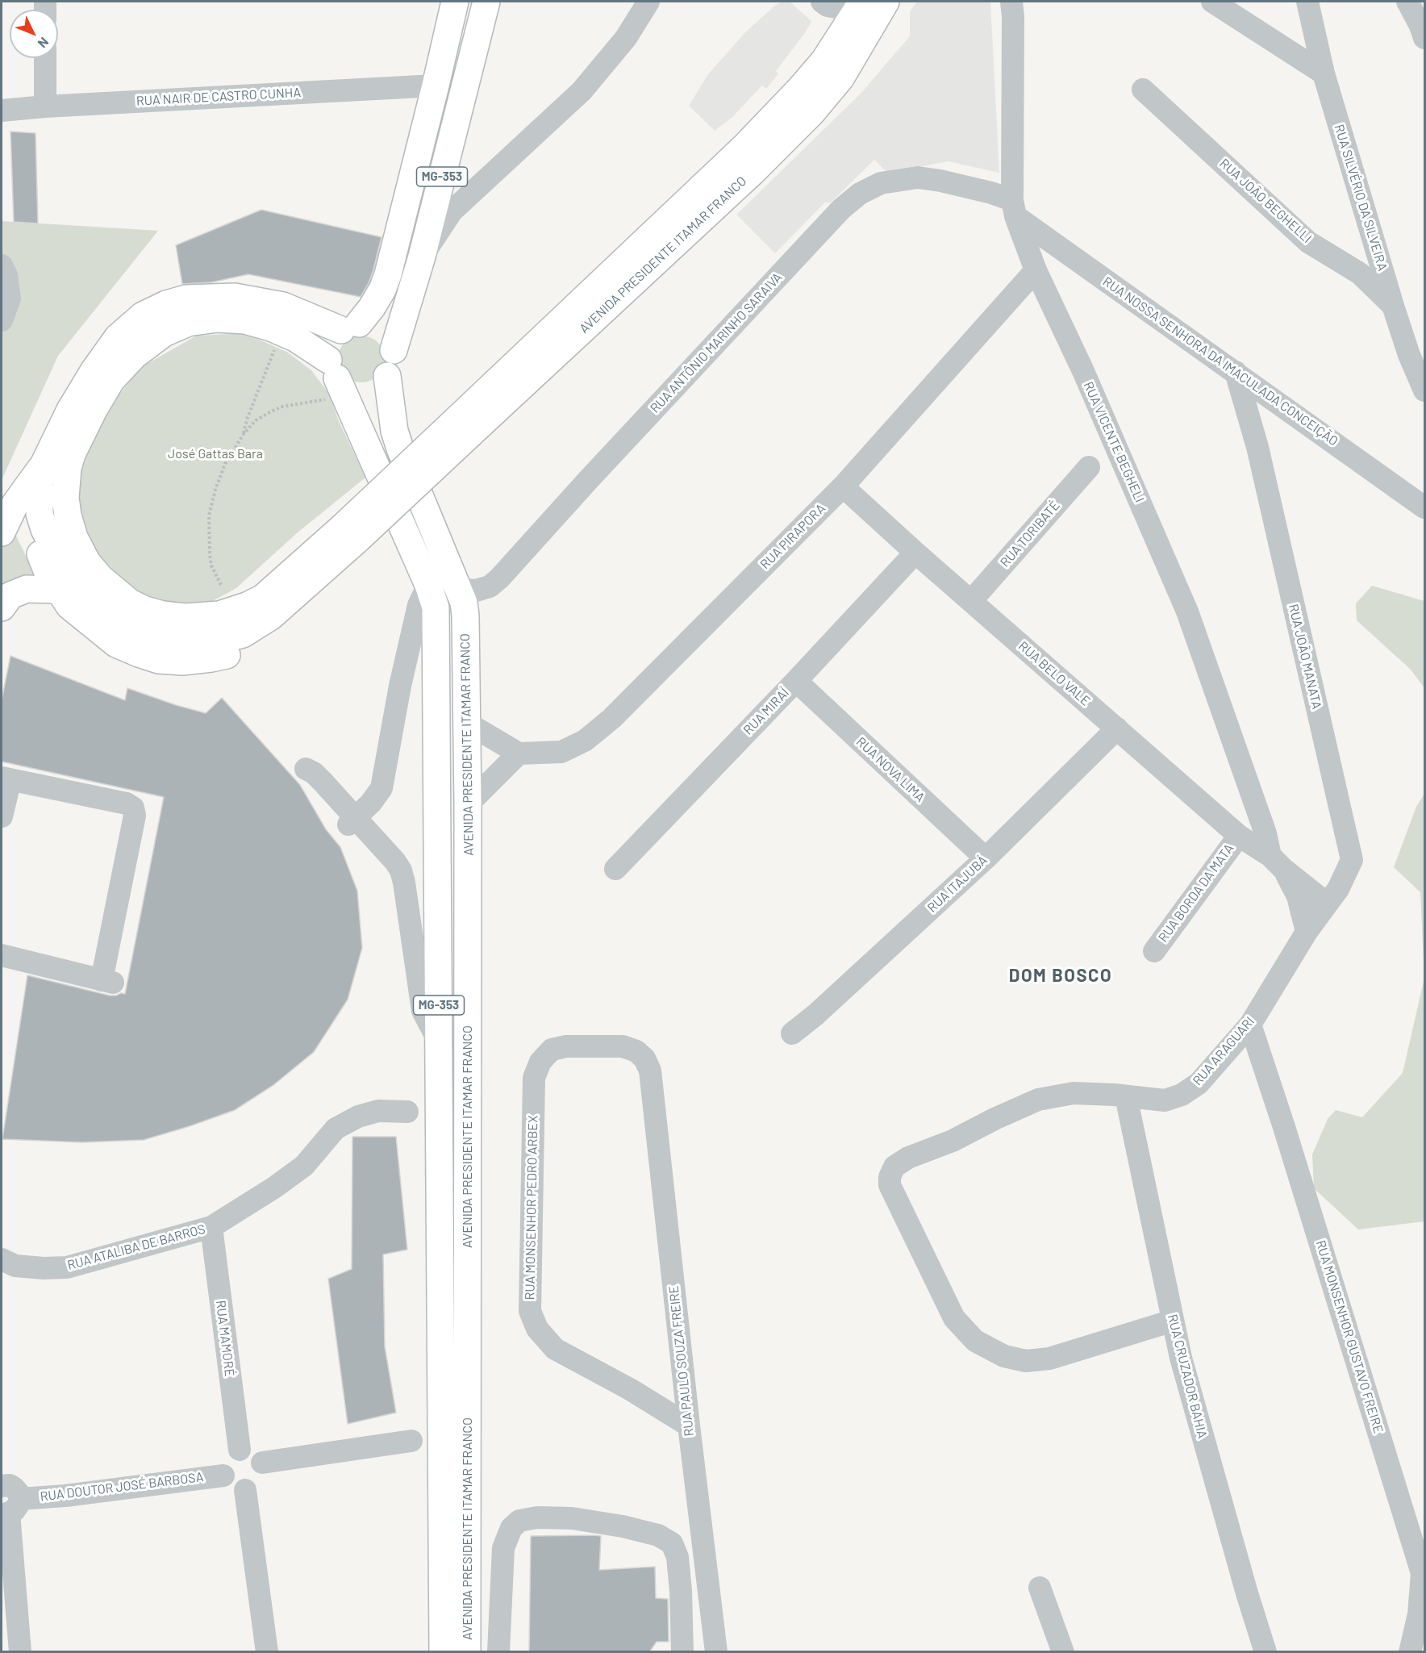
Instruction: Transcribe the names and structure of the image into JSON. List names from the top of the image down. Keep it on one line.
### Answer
{"streets":{"main road":["MG-353","AVENIDA PRESIDENTE ITAMAR FRANCO"],"street":["RUA NAIR DE CASTRO CUNHA","RUA SILVÉRIO DA SILVEIRA","RUA JOÃO BEGHELLI","RUA ANTÔNIO MARINHO SARAIVA","RUA NOSSA SENHORA DA IMACULADA CONCEIÇÃO","RUA VICENTE BEGHELI","RUA TORIBATÉ","RUA PIRAPORA","RUA JOÃO MANATA","RUA BELO VALE","RUA MIRAÍ","RUA NOVA LIMA","RUA ITAJUBÁ","RUA BORDA DA MATA","RUA ARAGUARI","RUA MONSENHOR PEDRO ARBEX","RUA ATALIBA DE BARROS","RUA MONSENHOR GUSTAVO FREIRE","RUA MAMORÉ","RUA PAULO SOUZA FREIRE","RUA CRUZADOR BAHIA","RUA DOUTOR JOSÉ BARBOSA"]},"crossings":[["RUA NAIR DE CASTRO CUNHA","MG-353"],["MG-353","AVENIDA PRESIDENTE ITAMAR FRANCO"],["RUA SILVÉRIO DA SILVEIRA","RUA JOÃO BEGHELLI"],["AVENIDA PRESIDENTE ITAMAR FRANCO","RUA ANTÔNIO MARINHO SARAIVA"],["RUA ANTÔNIO MARINHO SARAIVA","RUA NOSSA SENHORA DA IMACULADA CONCEIÇÃO"],["RUA ANTÔNIO MARINHO SARAIVA","RUA VICENTE BEGHELI"],["RUA NOSSA SENHORA DA IMACULADA CONCEIÇÃO","RUA VICENTE BEGHELI"],["RUA NOSSA SENHORA DA IMACULADA CONCEIÇÃO","RUA JOÃO MANATA"],["RUA VICENTE BEGHELI","RUA PIRAPORA"],["RUA VICENTE BEGHELI","RUA JOÃO MANATA"],["RUA VICENTE BEGHELI","RUA BELO VALE"],["RUA VICENTE BEGHELI","RUA ARAGUARI"],["RUA TORIBATÉ","RUA BELO VALE"],["RUA PIRAPORA","RUA BELO VALE"],["RUA JOÃO MANATA","RUA ARAGUARI"],["RUA BELO VALE","RUA MIRAÍ"],["RUA BELO VALE","RUA ITAJUBÁ"],["RUA BELO VALE","RUA BORDA DA MATA"],["RUA MIRAÍ","RUA NOVA LIMA"],["RUA NOVA LIMA","RUA ITAJUBÁ"],["RUA ARAGUARI","RUA MONSENHOR GUSTAVO FREIRE"],["RUA ARAGUARI","RUA CRUZADOR BAHIA"],["RUA MONSENHOR PEDRO ARBEX","RUA PAULO SOUZA FREIRE"],["RUA ATALIBA DE BARROS","RUA MAMORÉ"],["RUA MAMORÉ","RUA DOUTOR JOSÉ BARBOSA"]],"districts":["DOM BOSCO"],"parks":["José Gattas Bara"],"north":"bottom right"}
